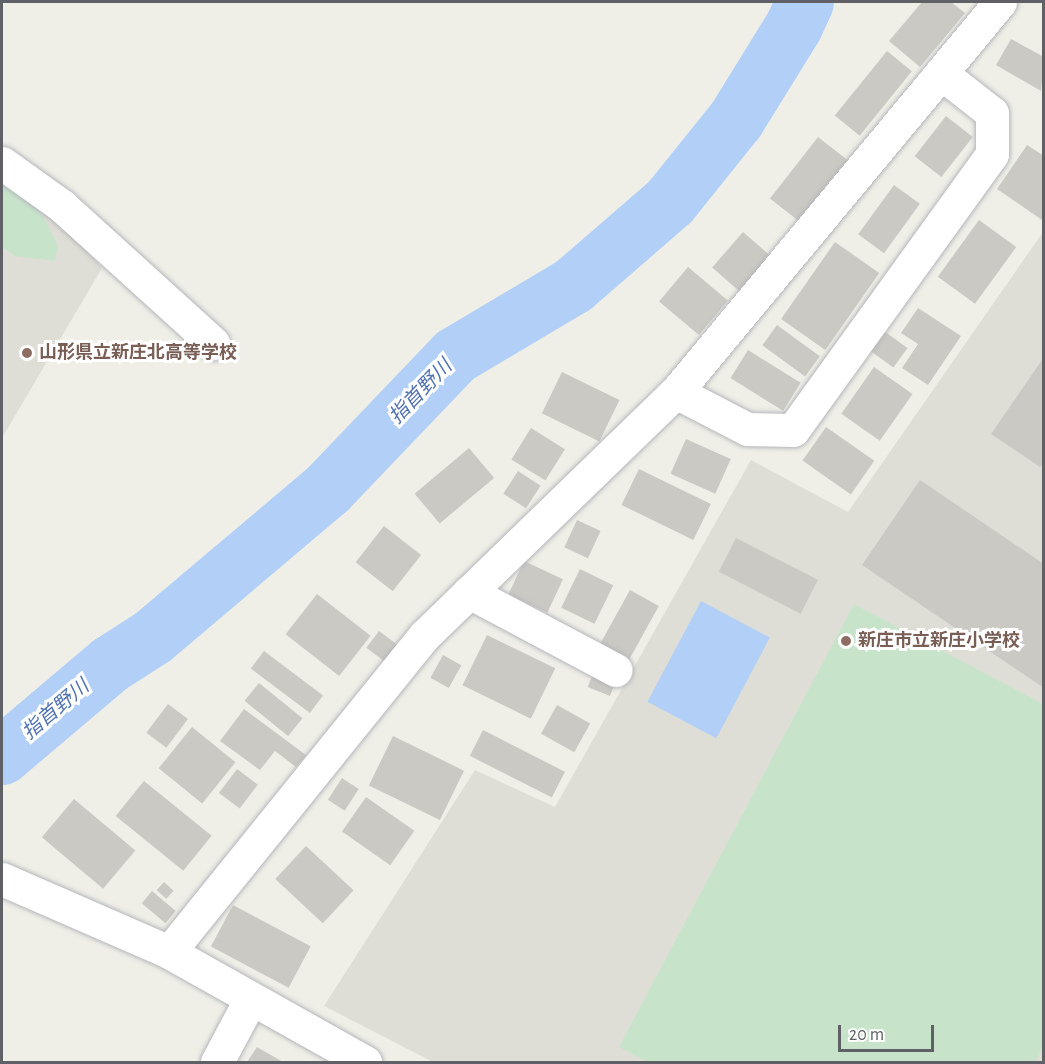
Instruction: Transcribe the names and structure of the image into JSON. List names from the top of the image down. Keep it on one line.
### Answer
{"water":["指首野川"],"places":["山形県立新庄北高等学校","新庄市立新庄小学校"],"scale_bar":"20 m"}
